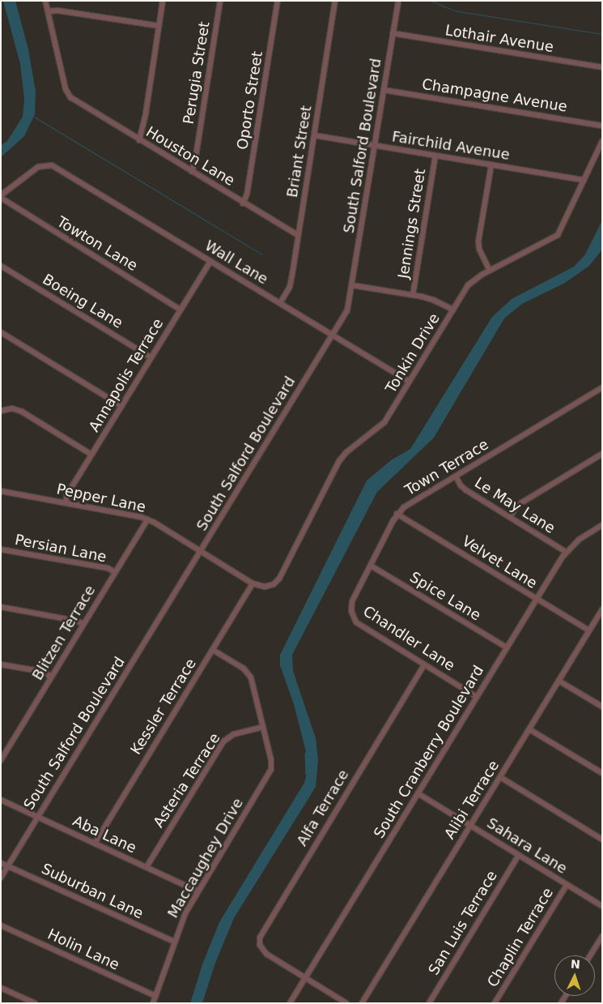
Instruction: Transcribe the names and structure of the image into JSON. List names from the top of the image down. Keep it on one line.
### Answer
{"streets":{"street":["Lothair Avenue","Perugia Street","Champagne Avenue","Oporto Street","South Salford Boulevard","Fairchild Avenue","Briant Street","Houston Lane","Jennings Street","Towton Lane","Wall Lane","Boeing Lane","Tonkin Drive","Annapolis Terrace","Town Terrace","Pepper Lane","Le May Lane","Persian Lane","Velvet Lane","Spice Lane","Blitzen Terrace","Chandler Lane","Kessler Terrace","South Cranberry Boulevard","Asteria Terrace","Alibi Terrace","Alfa Terrace","Aba Lane","Sahara Lane","Maccaughey Drive","Suburban Lane","San Luis Terrace","Chaplin Terrace","Holin Lane"]},"crossings":[["Lothair Avenue","South Salford Boulevard"],["Perugia Street","Houston Lane"],["Champagne Avenue","South Salford Boulevard"],["Oporto Street","Houston Lane"],["South Salford Boulevard","Fairchild Avenue"],["South Salford Boulevard","Wall Lane"],["South Salford Boulevard","Pepper Lane"],["South Salford Boulevard","Aba Lane"],["South Salford Boulevard","Suburban Lane"],["Fairchild Avenue","Briant Street"],["Fairchild Avenue","Jennings Street"],["Fairchild Avenue","Tonkin Drive"],["Briant Street","Houston Lane"],["Briant Street","Wall Lane"],["Towton Lane","Wall Lane"],["Towton Lane","Annapolis Terrace"],["Wall Lane","Tonkin Drive"],["Wall Lane","Annapolis Terrace"],["Boeing Lane","Annapolis Terrace"],["Tonkin Drive","Pepper Lane"],["Tonkin Drive","Kessler Terrace"],["Annapolis Terrace","Pepper Lane"],["Town Terrace","Le May Lane"],["Town Terrace","Velvet Lane"],["Town Terrace","Spice Lane"],["Town Terrace","Chandler Lane"],["Pepper Lane","Blitzen Terrace"],["Pepper Lane","Kessler Terrace"],["Le May Lane","South Cranberry Boulevard"],["Persian Lane","Blitzen Terrace"],["Velvet Lane","South Cranberry Boulevard"],["Velvet Lane","Alibi Terrace"],["Spice Lane","South Cranberry Boulevard"],["Chandler Lane","South Cranberry Boulevard"],["Chandler Lane","Alfa Terrace"],["Kessler Terrace","Aba Lane"],["Kessler Terrace","Maccaughey Drive"],["South Cranberry Boulevard","Alfa Terrace"],["South Cranberry Boulevard","Sahara Lane"],["Asteria Terrace","Aba Lane"],["Asteria Terrace","Maccaughey Drive"],["Alibi Terrace","Sahara Lane"],["Aba Lane","Maccaughey Drive"],["Sahara Lane","San Luis Terrace"],["Sahara Lane","Chaplin Terrace"],["Maccaughey Drive","Suburban Lane"],["Maccaughey Drive","Holin Lane"]],"north":"top"}
